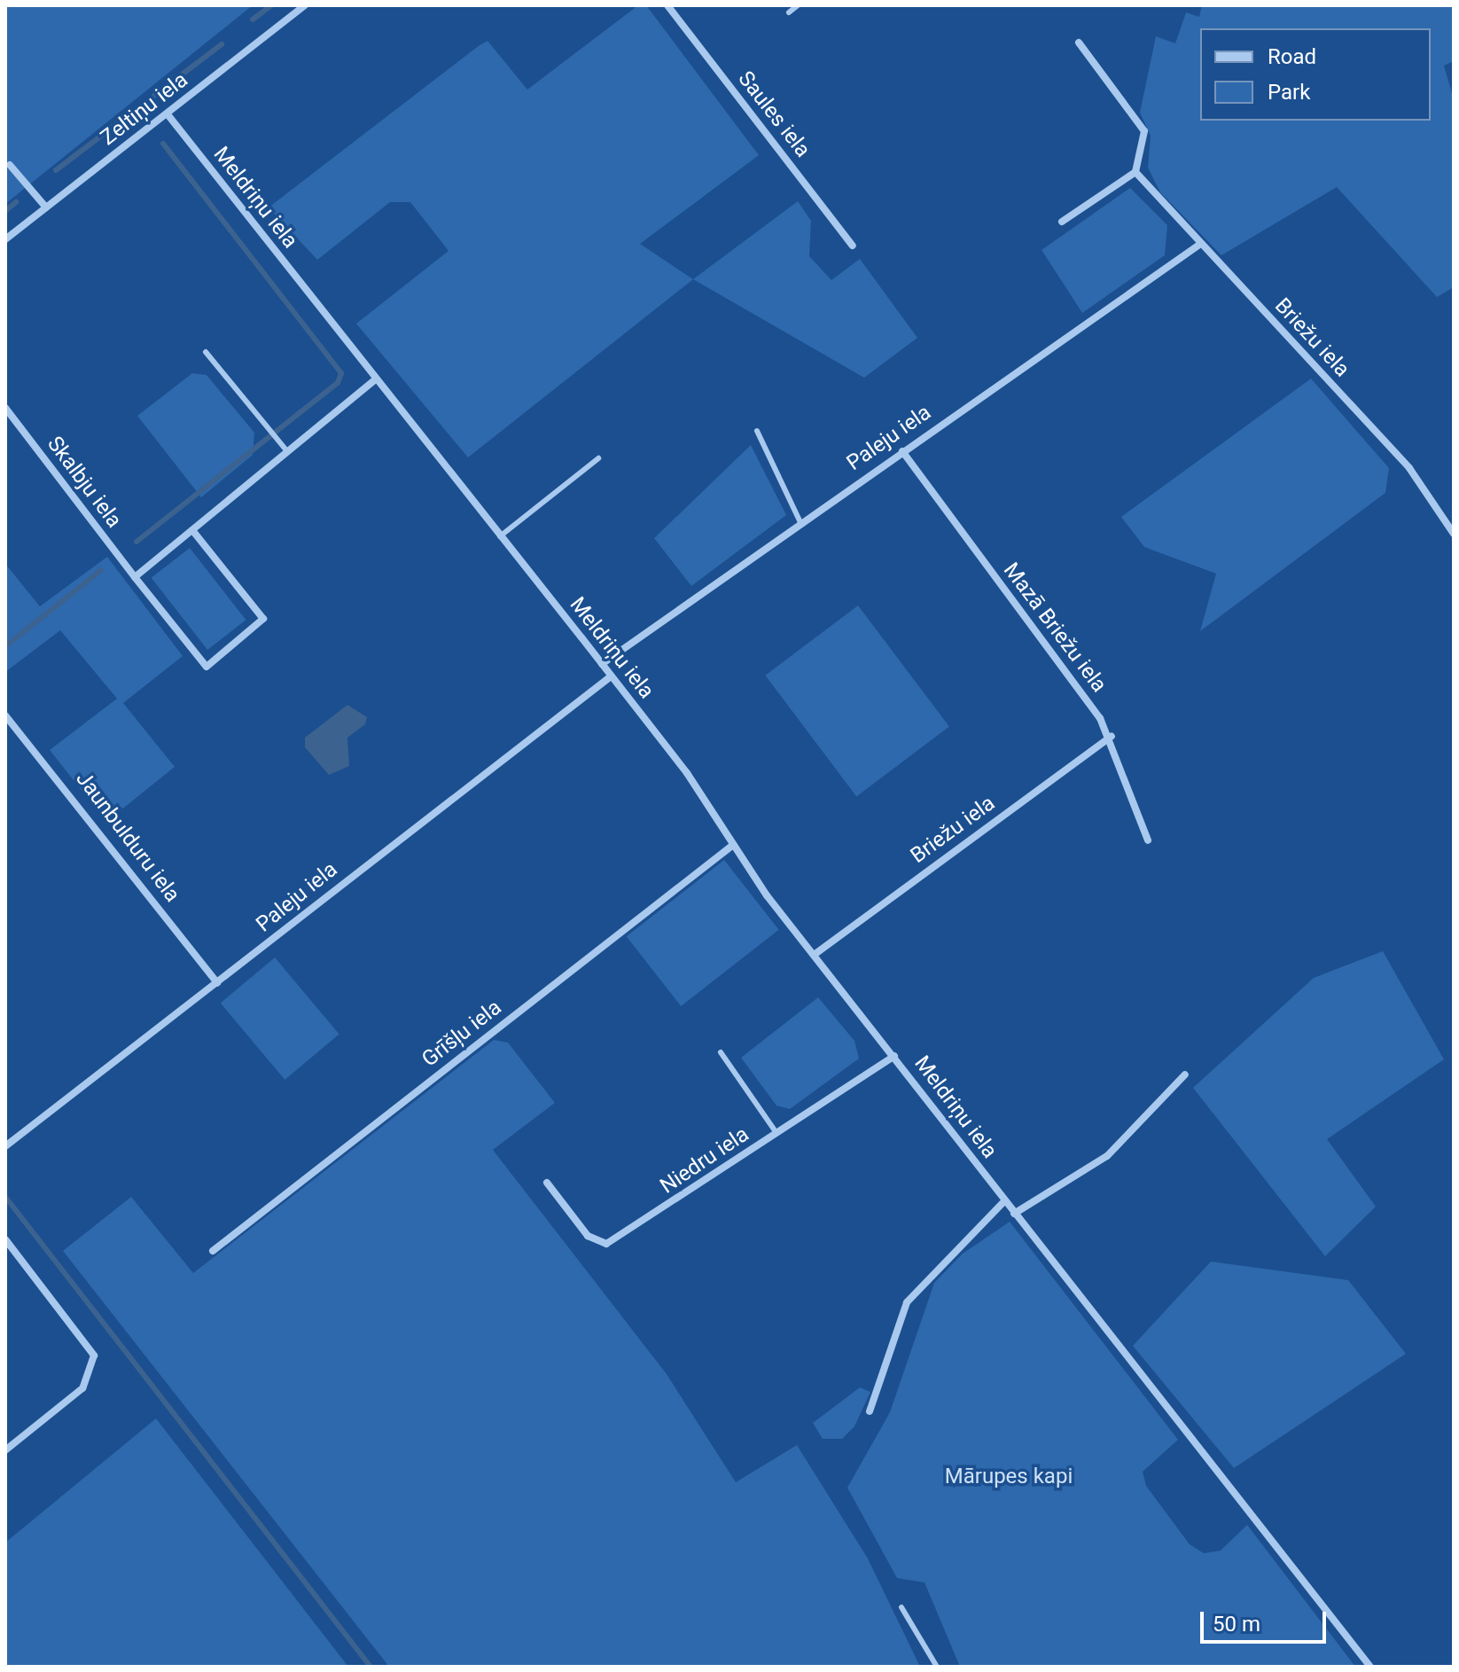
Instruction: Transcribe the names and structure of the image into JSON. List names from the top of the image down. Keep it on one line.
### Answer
{"streets":{"street":["Zeltiņu iela","Saules iela","Meldriņu iela","Briežu iela","Paleju iela","Skalbju iela","Mazā Briežu iela","Jaunbulduru iela","Grīšļu iela","Niedru iela"]},"crossings":[["Zeltiņu iela","Meldriņu iela"],["Meldriņu iela","Briežu iela"],["Meldriņu iela","Paleju iela"],["Meldriņu iela","Grīšļu iela"],["Meldriņu iela","Niedru iela"],["Briežu iela","Paleju iela"],["Briežu iela","Mazā Briežu iela"],["Paleju iela","Mazā Briežu iela"],["Paleju iela","Jaunbulduru iela"]],"parks":["Mārupes kapi"],"legend":["Road","Park"],"scale_bar":"50 m"}
